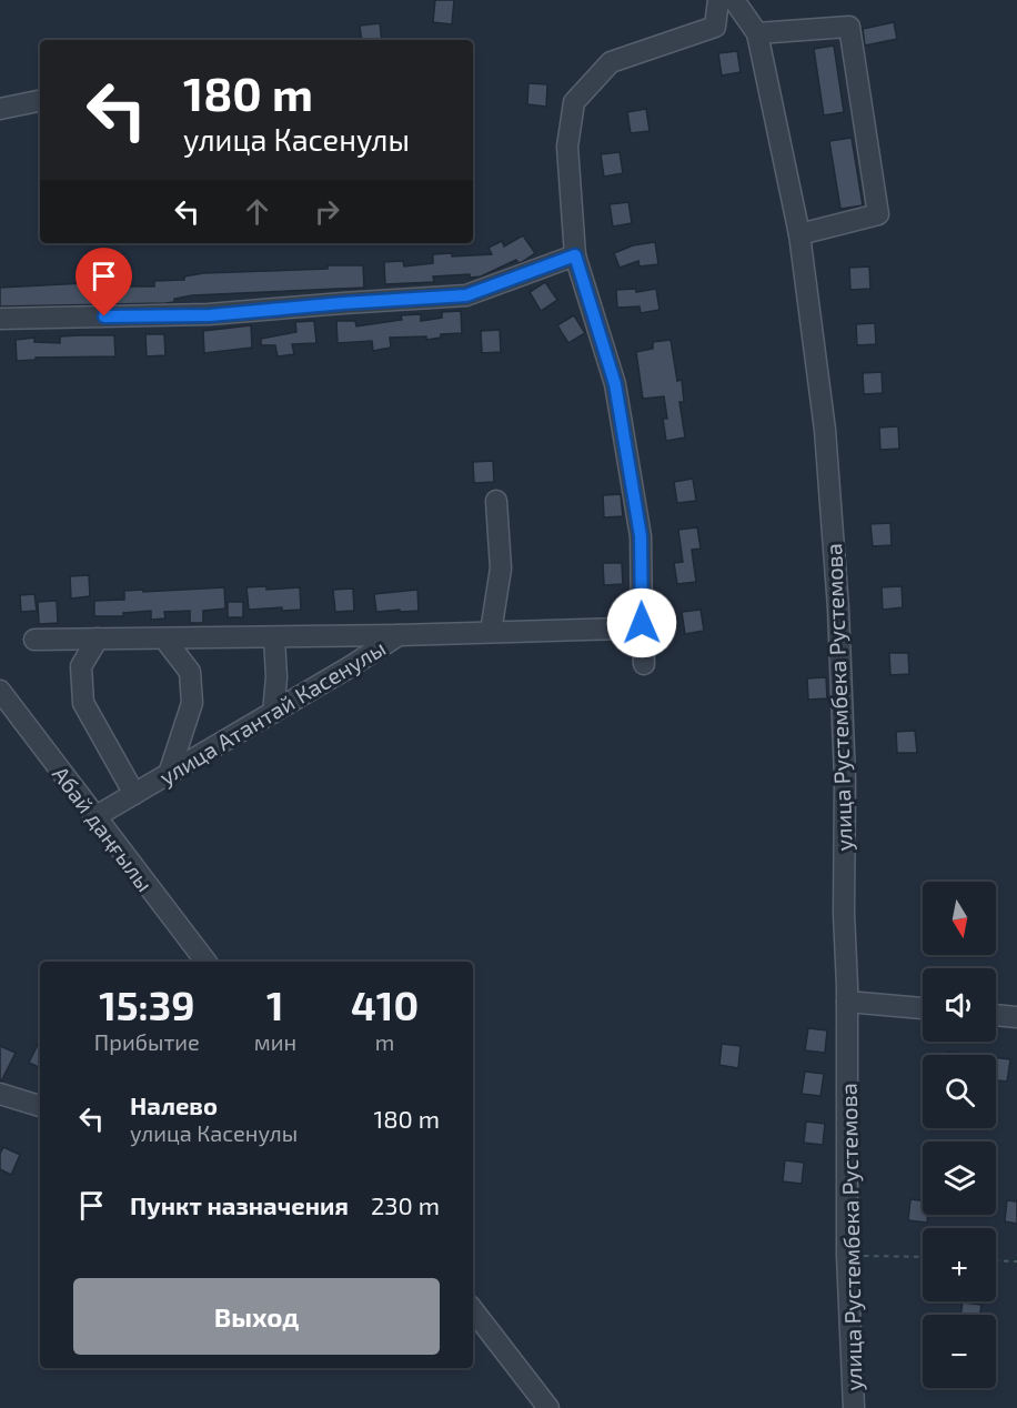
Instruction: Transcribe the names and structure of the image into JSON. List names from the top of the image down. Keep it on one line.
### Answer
{"streets":{"street":["улица Рустембека Рустемова","улица Атантай Касенулы","Абай даңғылы"]},"crossings":[["улица Атантай Касенулы","Абай даңғылы"]],"north":"bottom","page":{"turn":["180 m","улица Касенулы"],"map_buttons":["+","−"],"eta":["15:39","Прибытие","1","мин","410","m"],"list":[{"name":"Налево","note":"улица Касенулы","value":"180 m"},{"name":"Пункт назначения","value":"230 m"}],"buttons":"Выход"}}
